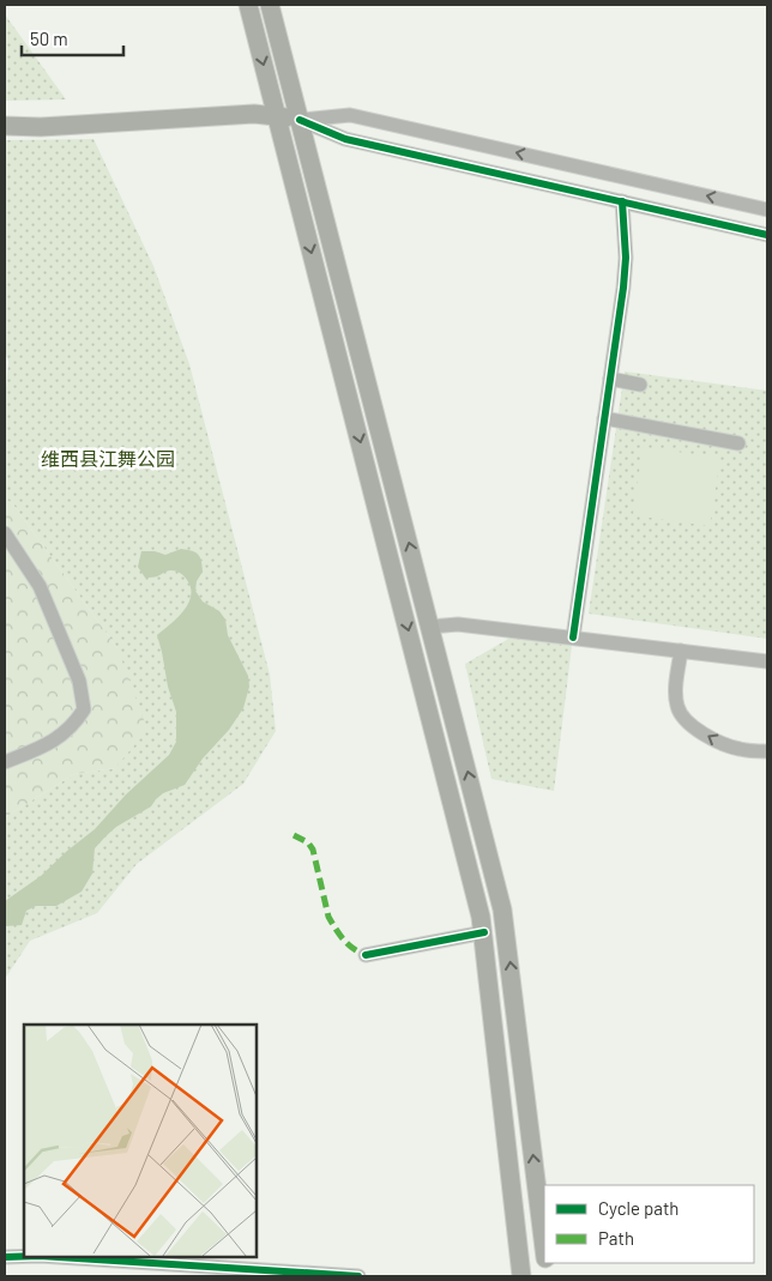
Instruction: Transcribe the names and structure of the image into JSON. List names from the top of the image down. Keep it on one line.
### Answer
{"parks":["维西县江舞公园"],"legend":["Cycle path","Path"],"scale_bar":"50 m"}
